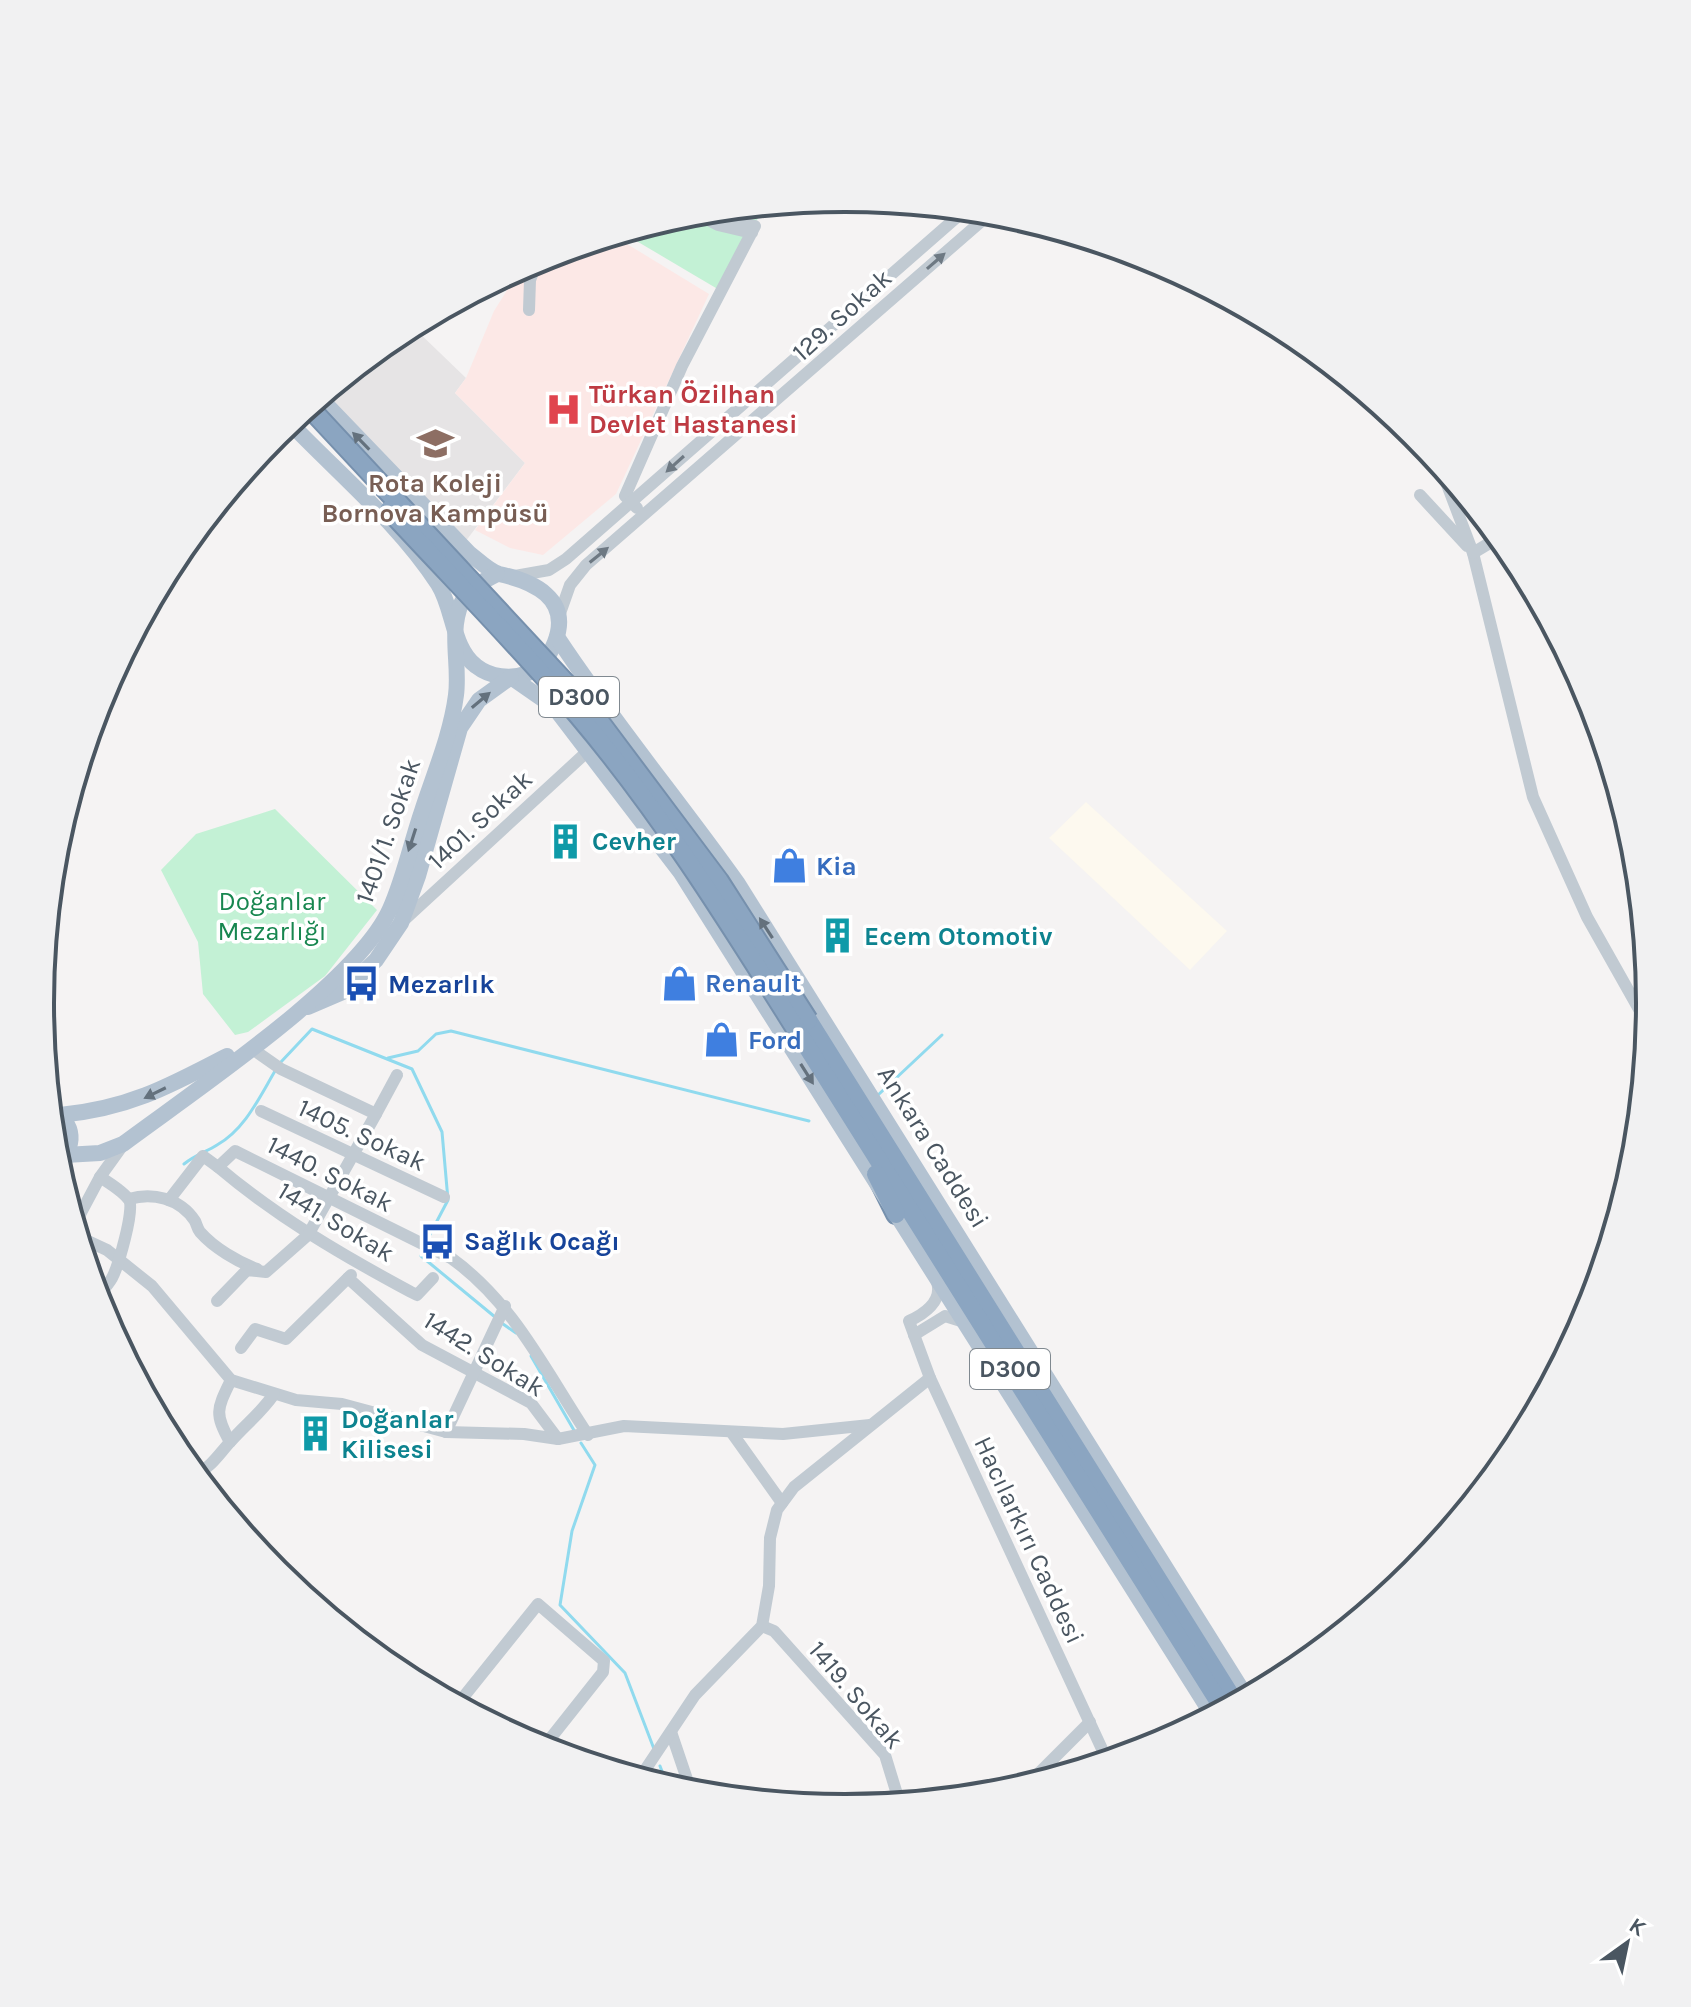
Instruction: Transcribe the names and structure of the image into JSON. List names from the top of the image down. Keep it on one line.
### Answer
{"streets":{"highway":["D300","Ankara Caddesi"],"main road":["1401/1. Sokak"],"street":["129. Sokak","1401. Sokak","1405. Sokak","1440. Sokak","1441. Sokak","1442. Sokak","Hacılarkırı Caddesi","1419. Sokak"]},"crossings":[["129. Sokak","1401/1. Sokak"],["129. Sokak","Ankara Caddesi"],["1401. Sokak","1401/1. Sokak"],["1401. Sokak","Ankara Caddesi"],["1401/1. Sokak","Ankara Caddesi"],["Ankara Caddesi","Hacılarkırı Caddesi"],["1440. Sokak","1441. Sokak"]],"parks":["Doğanlar Mezarlığı"],"places":{"hospital":["Türkan Özilhan Devlet Hastanesi"],"school or university":["Rota Koleji Bornova Kampüsü"],"building":["Cevher","Ecem Otomotiv","Doğanlar Kilisesi"],"shop":["Kia","Renault","Ford"],"bus stop":["Mezarlık","Sağlık Ocağı"]},"north":"top right"}
